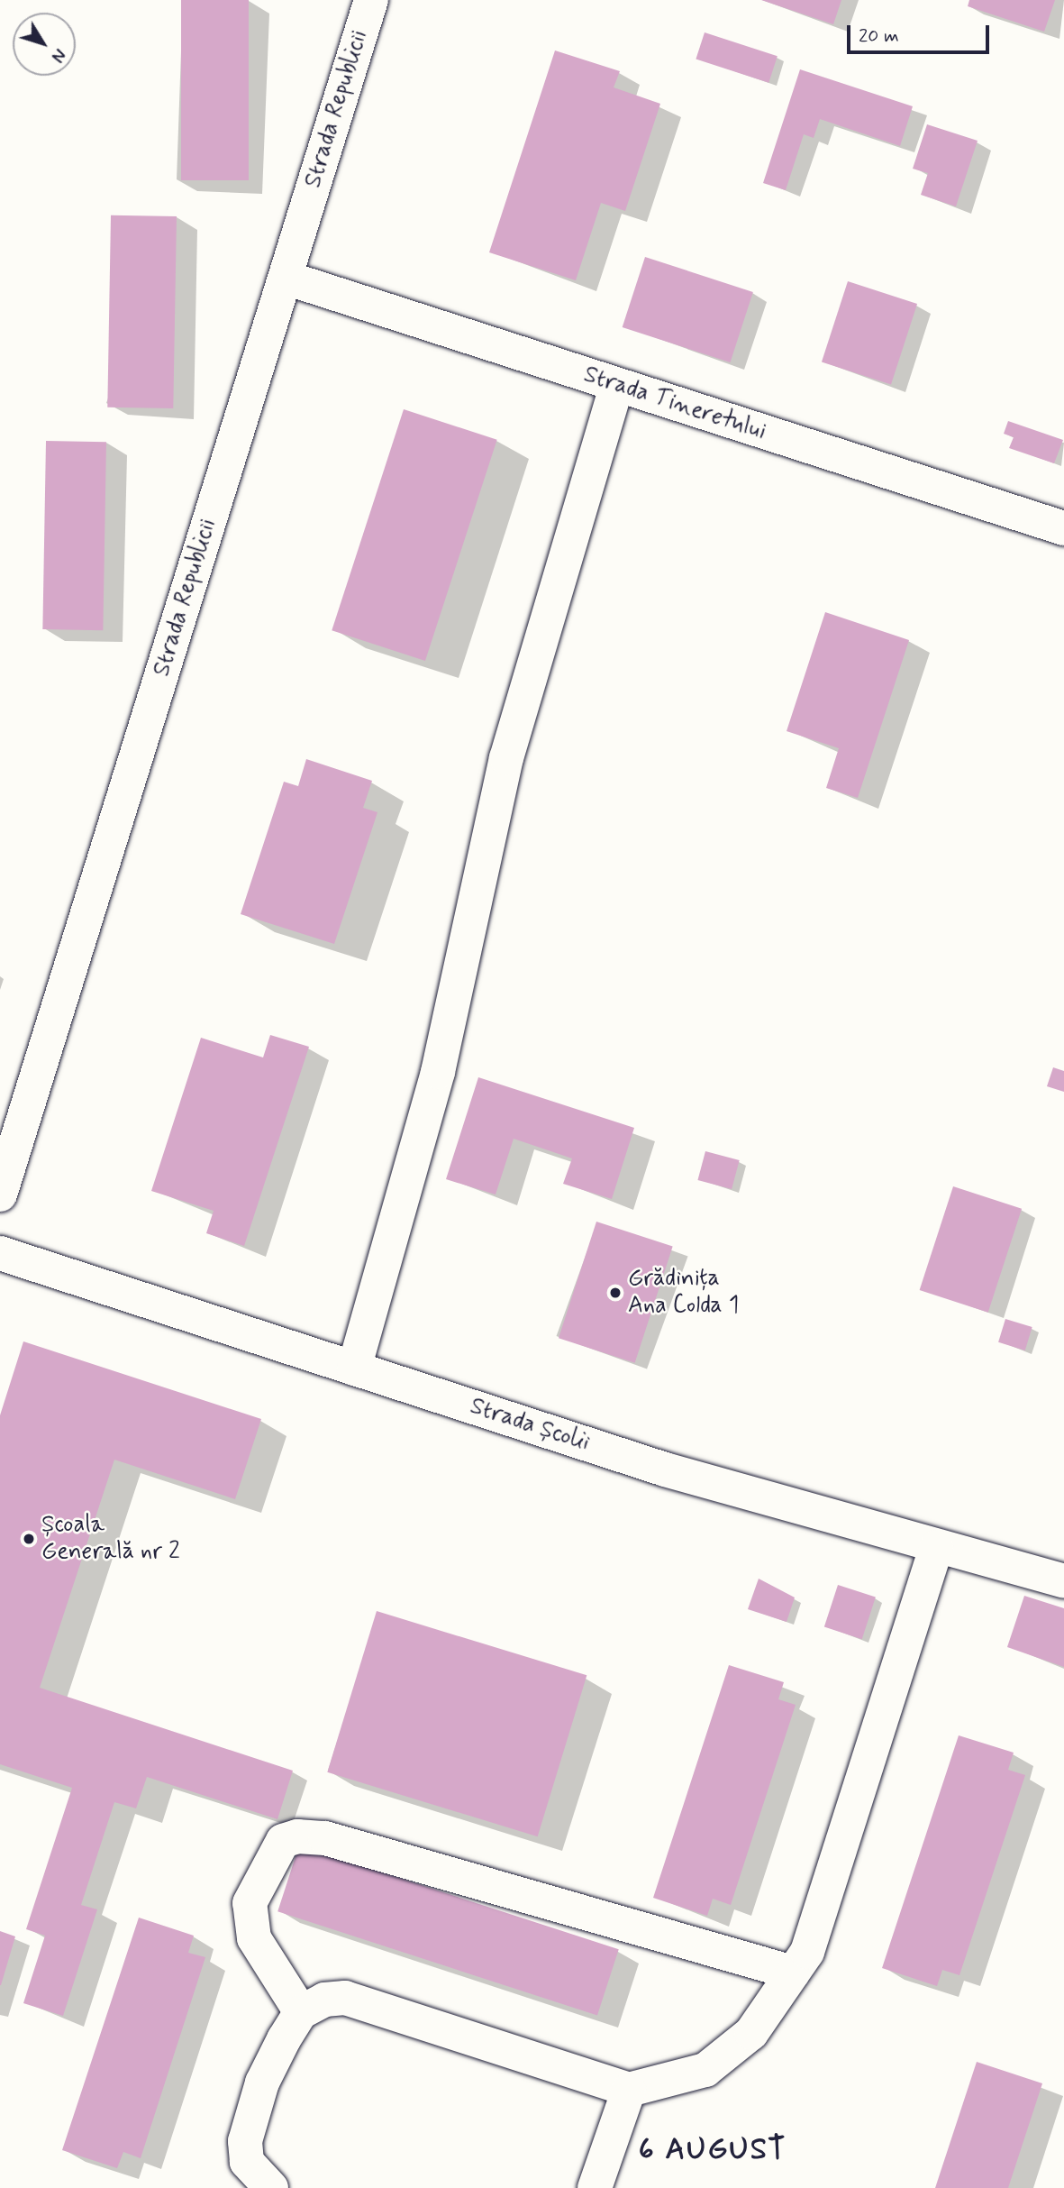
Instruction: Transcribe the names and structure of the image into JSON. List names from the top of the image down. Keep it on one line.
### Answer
{"streets":{"street":["Strada Republicii","Strada Tineretului","Strada Școlii"]},"crossings":[["Strada Republicii","Strada Tineretului"]],"districts":["6 AUGUST"],"places":["Grădinița Ana Colda 1","Școala Generală nr 2"],"scale_bar":"20 m","north":"bottom right"}
